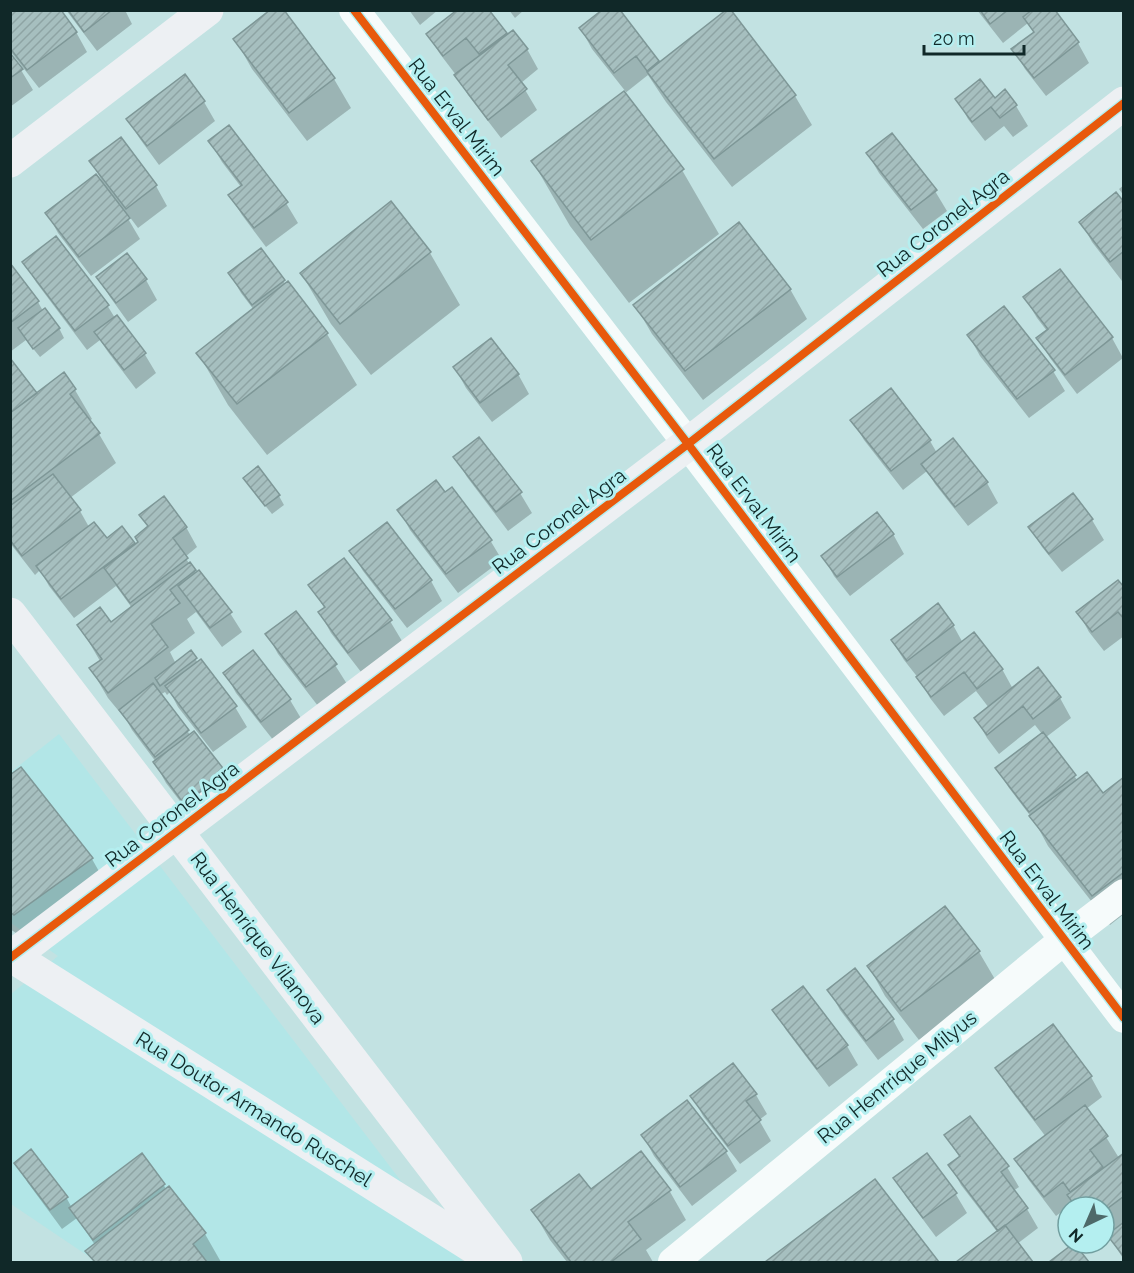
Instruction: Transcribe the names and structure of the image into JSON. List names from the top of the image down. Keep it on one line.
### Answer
{"streets":{"street":["Rua Erval Mirim","Rua Coronel Agra","Rua Henrique Vilanova","Rua Henrrique Milyus","Rua Doutor Armando Ruschel"]},"crossings":[["Rua Erval Mirim","Rua Coronel Agra"],["Rua Erval Mirim","Rua Henrrique Milyus"],["Rua Coronel Agra","Rua Henrique Vilanova"],["Rua Coronel Agra","Rua Doutor Armando Ruschel"]],"scale_bar":"20 m","north":"bottom left"}
